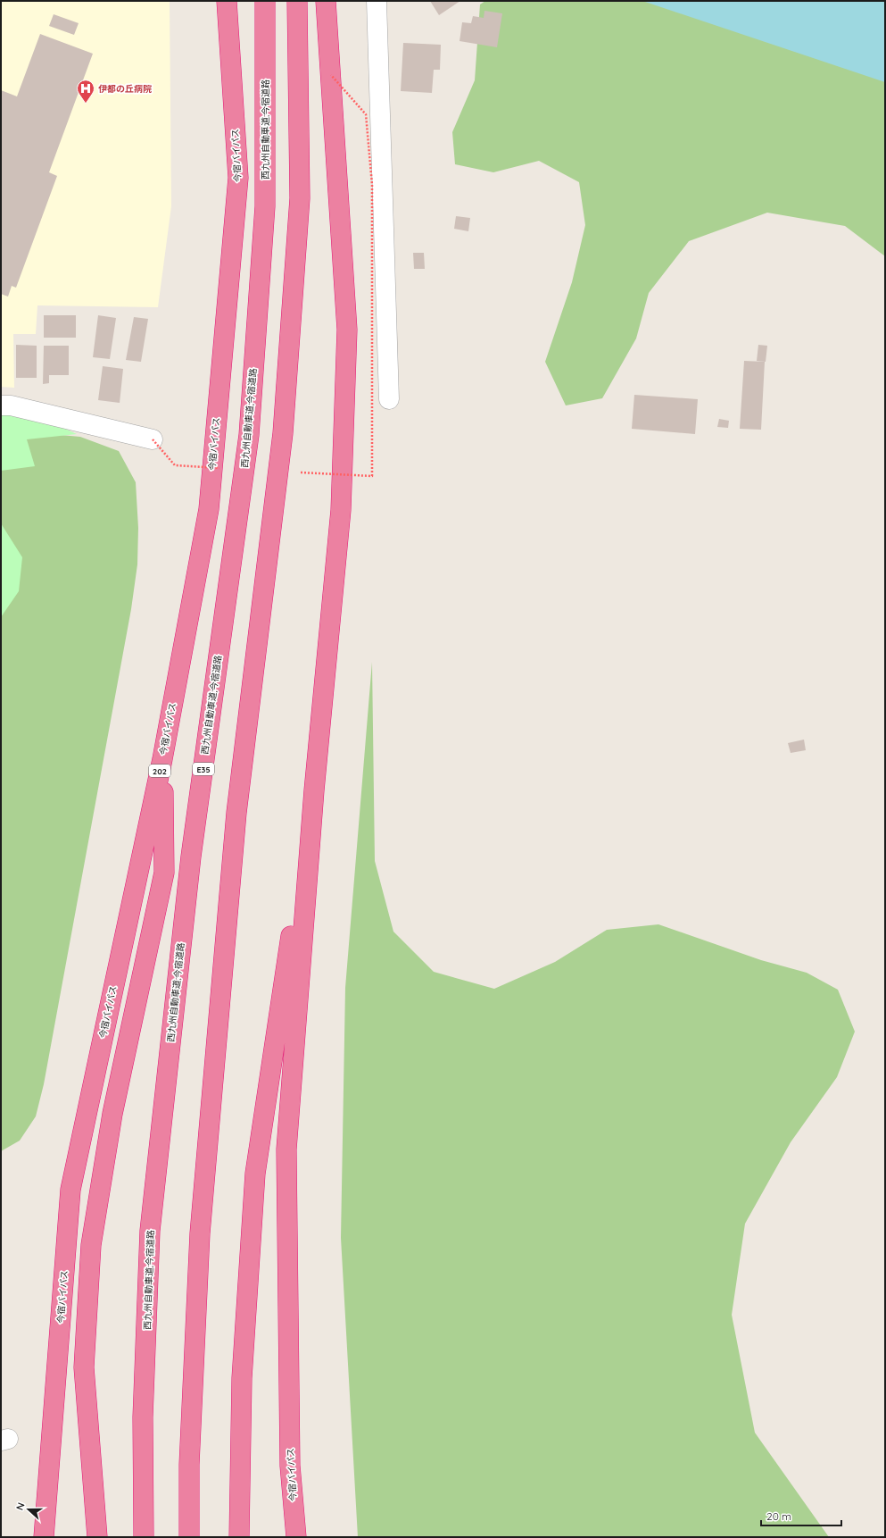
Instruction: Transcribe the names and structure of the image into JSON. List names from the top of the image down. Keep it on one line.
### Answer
{"streets":{"highway":["西九州自動車道;今宿道路","今宿バイパス","E35","202"]},"places":{"hospital":["伊都の丘病院"]},"scale_bar":"20 m","north":"left"}
